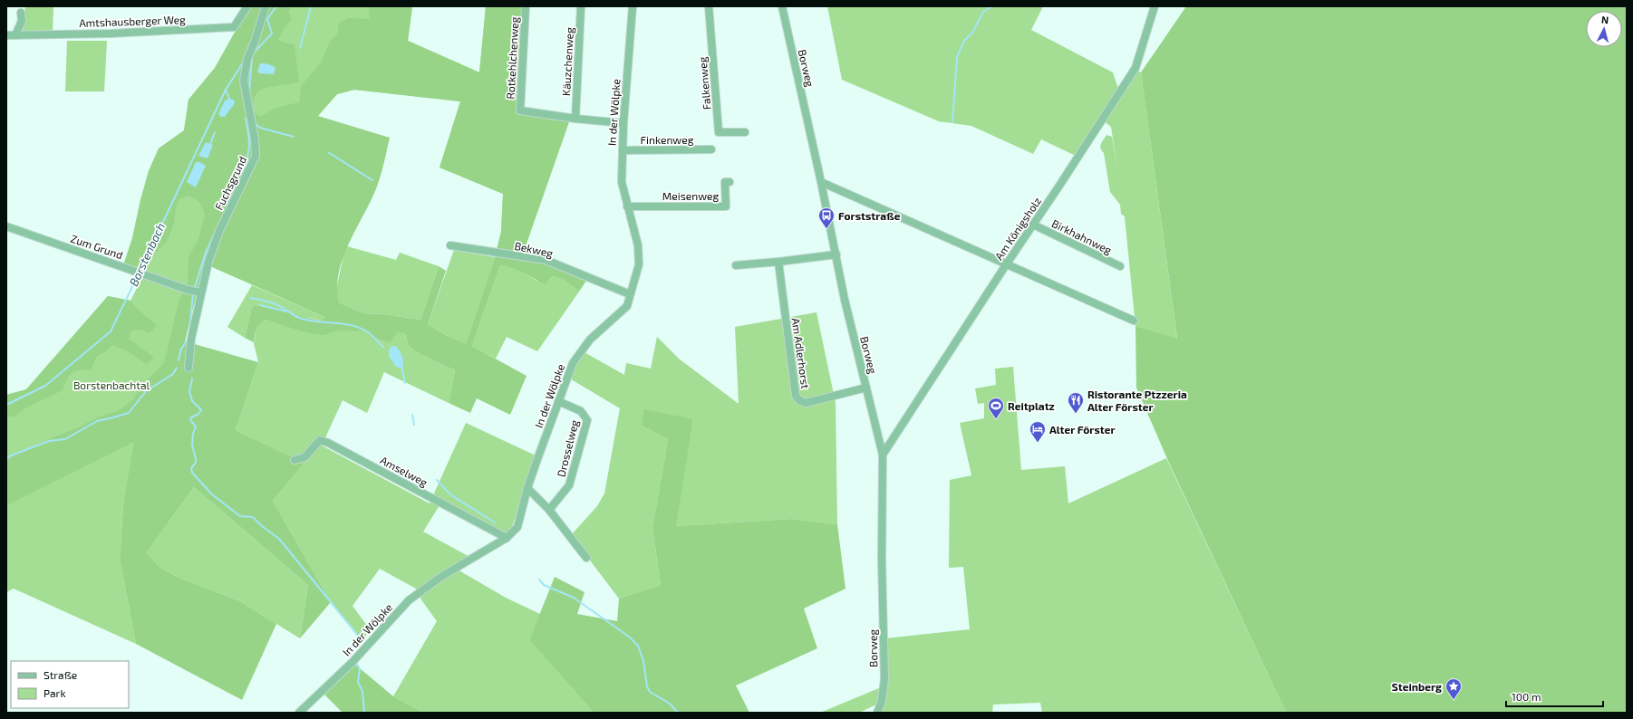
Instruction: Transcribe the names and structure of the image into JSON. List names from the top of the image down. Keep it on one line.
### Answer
{"streets":{"street":["Amtshausberger Weg","Rotkehlchenweg","Käuzchenweg","Borweg","Falkenweg","In der Wölpke","Finkenweg","Fuchsgrund","Meisenweg","Am Königsholz","Birkhahnweg","Zum Grund","Bekweg","Am Adlerhorst","Drosselweg","Amselweg"]},"crossings":[["Rotkehlchenweg","Käuzchenweg"],["Borweg","Am Königsholz"],["Borweg","Am Adlerhorst"],["In der Wölpke","Finkenweg"],["In der Wölpke","Meisenweg"],["In der Wölpke","Bekweg"],["In der Wölpke","Drosselweg"],["In der Wölpke","Amselweg"],["Fuchsgrund","Zum Grund"],["Am Königsholz","Birkhahnweg"]],"water":["Borstenbach"],"parks":["Borstenbachtal"],"places":{"bus stop":["Forststraße"],"restaurant":["Ristorante Ptzzeria Alter Förster"],"sports":["Reitplatz"],"hotel":["Alter Förster"],"place":["Steinberg"]},"legend":["Straße","Park"],"scale_bar":"100 m","north":"top"}
